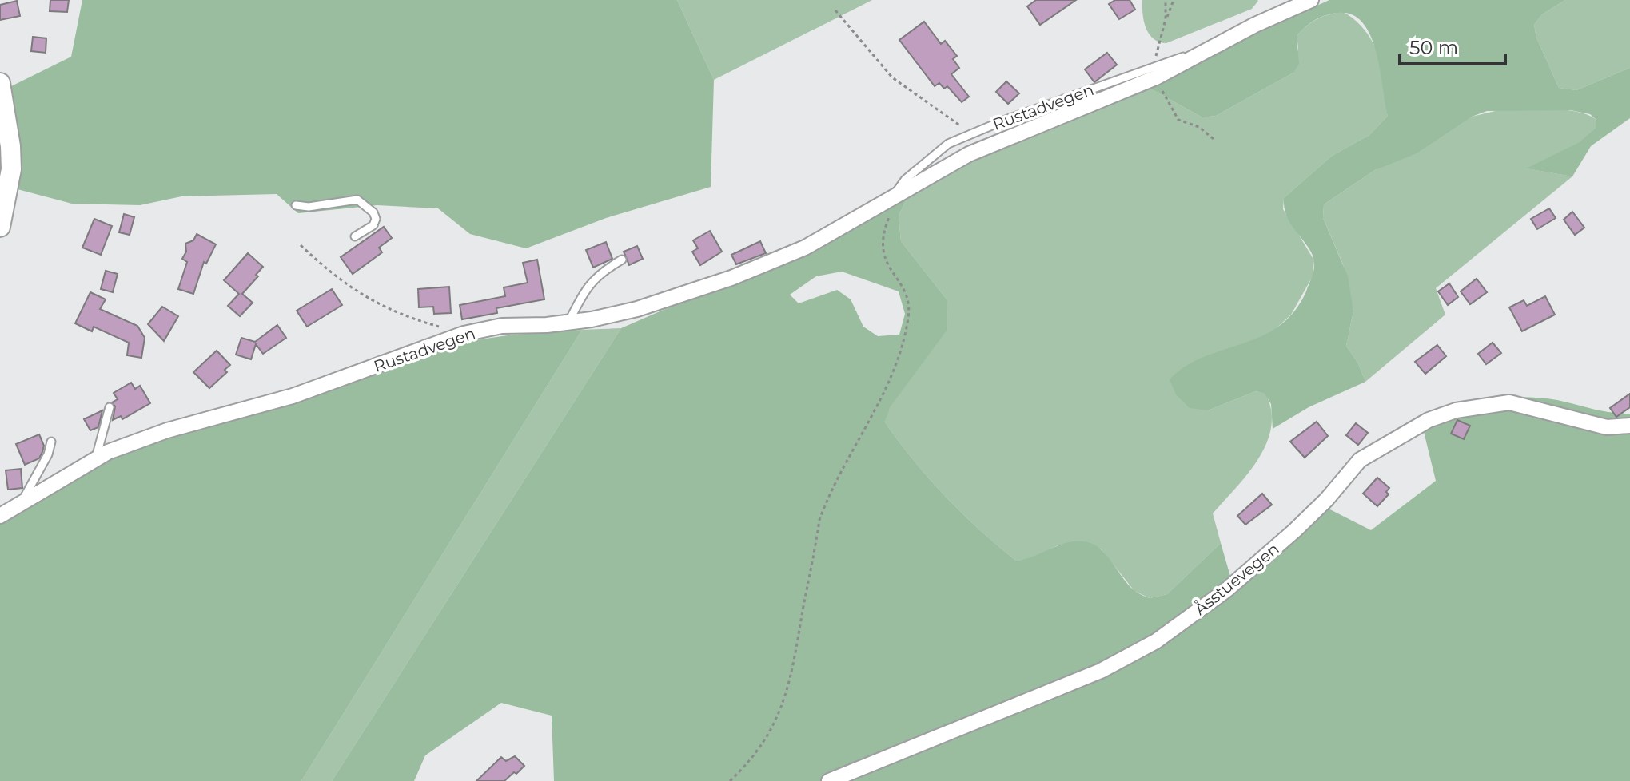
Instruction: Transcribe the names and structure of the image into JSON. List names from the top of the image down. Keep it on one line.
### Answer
{"streets":{"street":["Rustadvegen","Åsstuevegen"]},"scale_bar":"50 m"}
